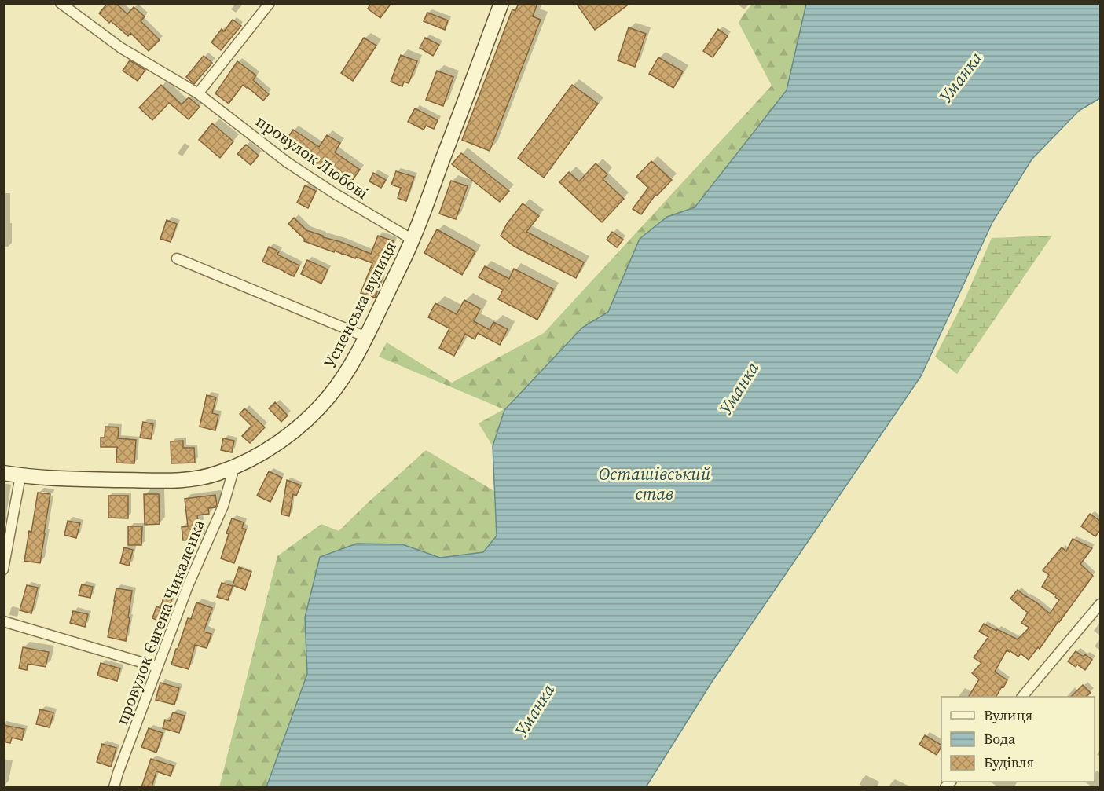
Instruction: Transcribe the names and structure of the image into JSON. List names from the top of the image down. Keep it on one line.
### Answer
{"streets":{"street":["провулок Любові","Успенська вулиця","провулок Євгена Чикаленка"]},"crossings":[["провулок Любові","Успенська вулиця"],["Успенська вулиця","провулок Євгена Чикаленка"]],"water":["Уманка","Осташівський став"],"legend":["Вулиця","Вода","Будівля"]}
